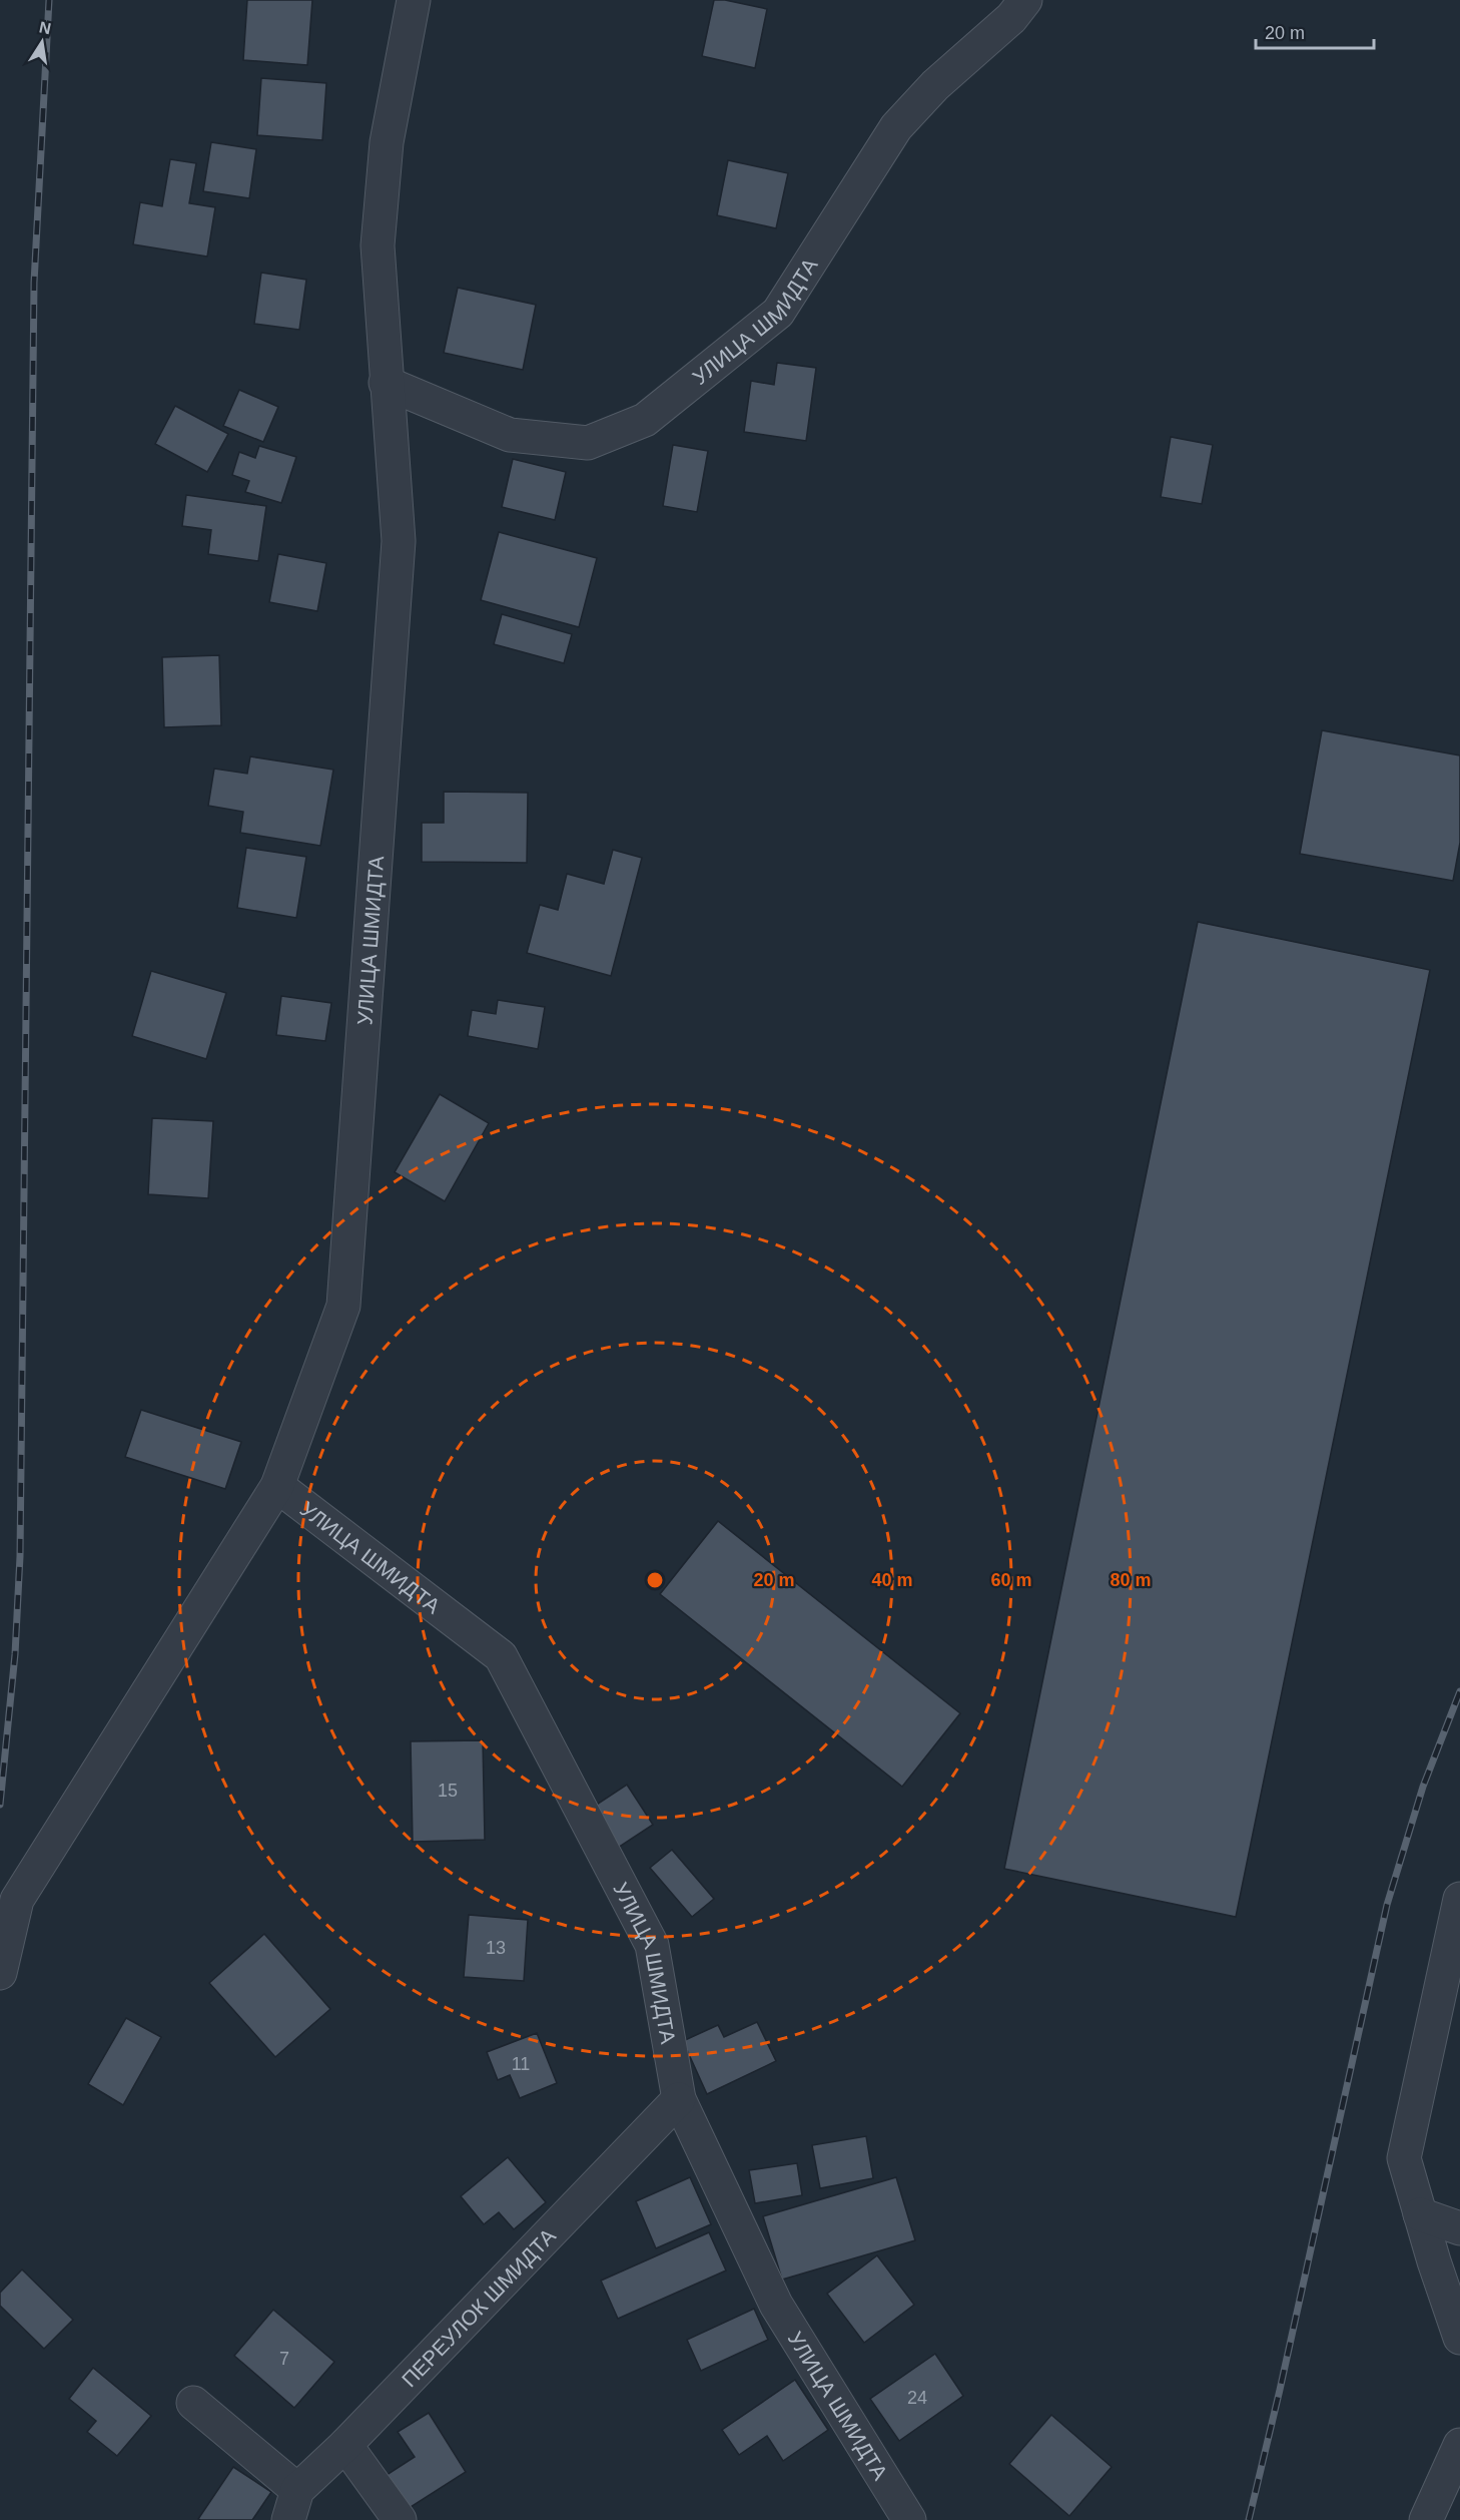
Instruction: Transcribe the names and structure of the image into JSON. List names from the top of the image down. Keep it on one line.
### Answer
{"streets":{"street":["УЛИЦА ШМИДТА","ПЕРЕУЛОК ШМИДТА"]},"crossings":[["УЛИЦА ШМИДТА","ПЕРЕУЛОК ШМИДТА"]],"house_numbers":["15","13","11","7","24"],"scale_bar":"20 m","north":"top","rings":["20 m","40 m","60 m","80 m"]}
